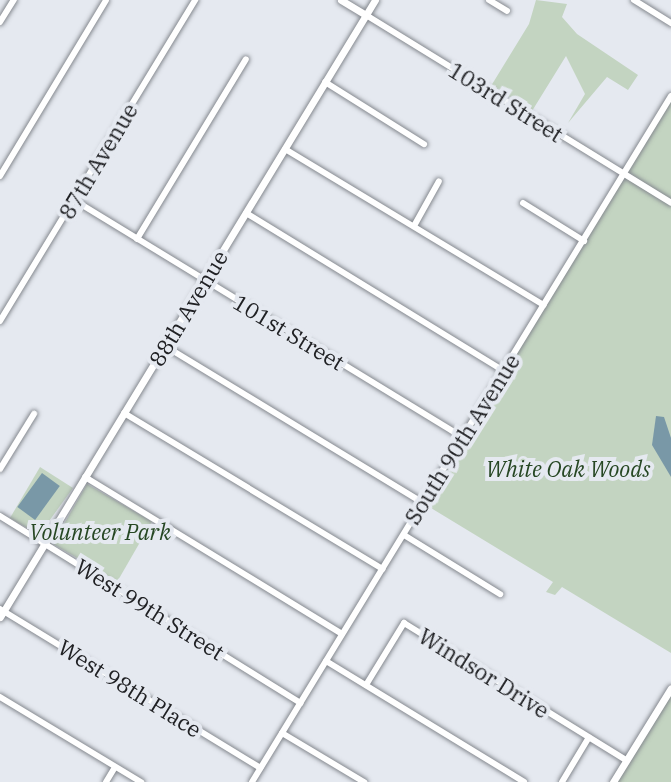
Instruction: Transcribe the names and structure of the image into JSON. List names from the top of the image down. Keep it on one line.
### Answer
{"streets":{"street":["103rd Street","87th Avenue","88th Avenue","101st Street","South 90th Avenue","West 99th Street","Windsor Drive","West 98th Place"]},"crossings":[["103rd Street","88th Avenue"],["103rd Street","South 90th Avenue"],["87th Avenue","101st Street"],["88th Avenue","101st Street"],["88th Avenue","West 99th Street"],["88th Avenue","West 98th Place"],["101st Street","South 90th Avenue"],["South 90th Avenue","West 99th Street"],["South 90th Avenue","West 98th Place"]],"parks":["White Oak Woods","Volunteer Park"]}
